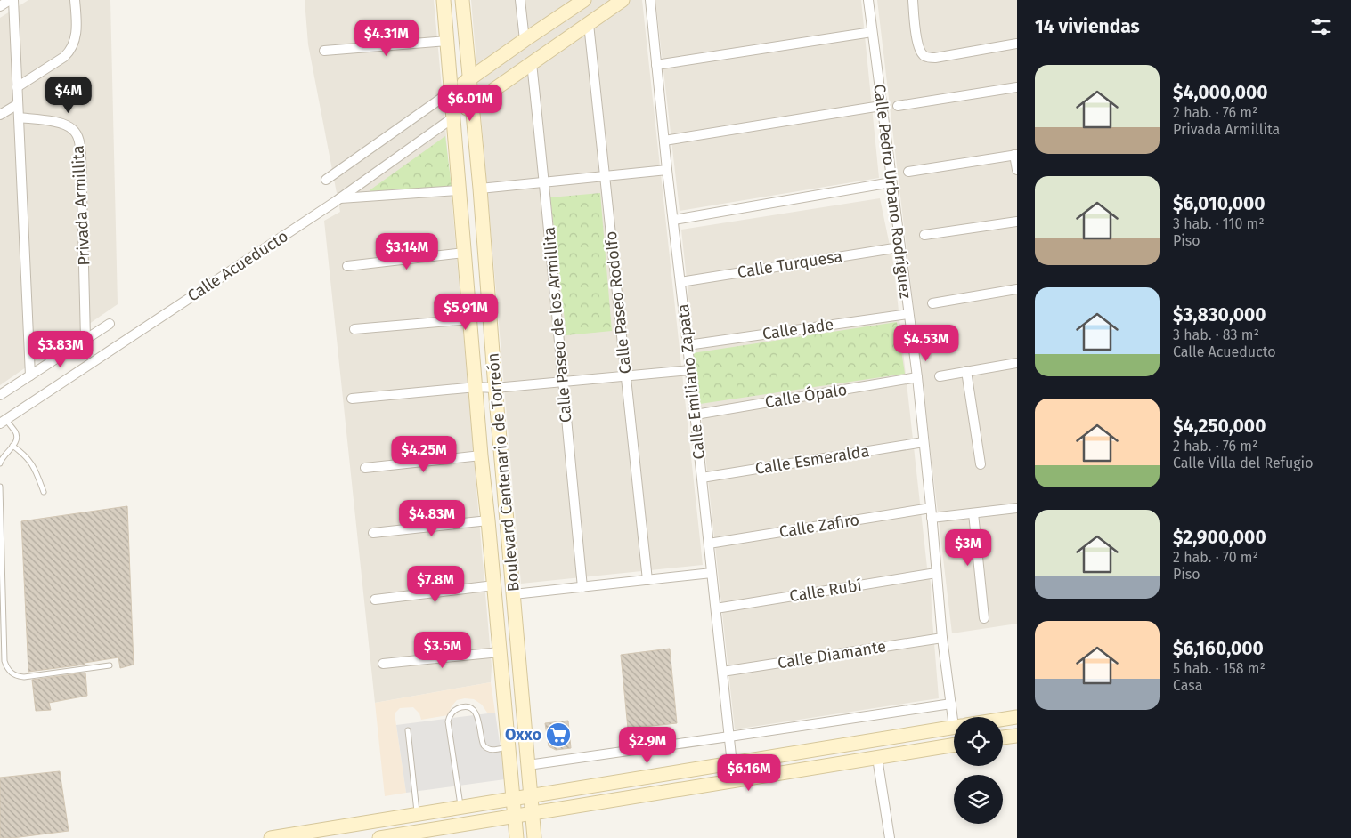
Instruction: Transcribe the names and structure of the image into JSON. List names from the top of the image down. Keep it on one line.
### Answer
{"streets":{"street":["Calle Pedro Urbano Rodríguez","Privada Armillita","Calle Turquesa","Calle Acueducto","Calle Paseo Rodolfo","Calle Paseo de los Armillita","Calle Jade","Calle Emiliano Zapata","Calle Ópalo","Calle Esmeralda","Boulevard Centenario de Torreón","Calle Zafiro","Calle Rubí","Calle Diamante"]},"crossings":[["Calle Pedro Urbano Rodríguez","Calle Turquesa"],["Calle Pedro Urbano Rodríguez","Calle Jade"],["Calle Pedro Urbano Rodríguez","Calle Ópalo"],["Calle Pedro Urbano Rodríguez","Calle Esmeralda"],["Calle Pedro Urbano Rodríguez","Calle Zafiro"],["Calle Pedro Urbano Rodríguez","Calle Rubí"],["Calle Pedro Urbano Rodríguez","Calle Diamante"],["Calle Turquesa","Calle Emiliano Zapata"],["Calle Acueducto","Calle Paseo Rodolfo"],["Calle Acueducto","Calle Paseo de los Armillita"],["Calle Acueducto","Boulevard Centenario de Torreón"],["Calle Jade","Calle Emiliano Zapata"],["Calle Emiliano Zapata","Calle Ópalo"],["Calle Emiliano Zapata","Calle Esmeralda"],["Calle Emiliano Zapata","Calle Zafiro"],["Calle Emiliano Zapata","Calle Rubí"],["Calle Emiliano Zapata","Calle Diamante"]],"places":{"supermarket":["Oxxo"]},"page":{"heading":"14 viviendas","price":["$4.31M","$4M","$6.01M","$3.14M","$5.91M","$4.53M","$3.83M","$4.25M","$4.83M","$3M","$7.8M","$3.5M","$2.9M","$6.16M"],"list":[{"name":"$4,000,000","note":"2 hab. · 76 m² · Privada Armillita"},{"name":"$6,010,000","note":"3 hab. · 110 m² · Piso"},{"name":"$3,830,000","note":"3 hab. · 83 m² · Calle Acueducto"},{"name":"$4,250,000","note":"2 hab. · 76 m² · Calle Villa del Refugio"},{"name":"$2,900,000","note":"2 hab. · 70 m² · Piso"},{"name":"$6,160,000","note":"5 hab. · 158 m² · Casa"}]}}
